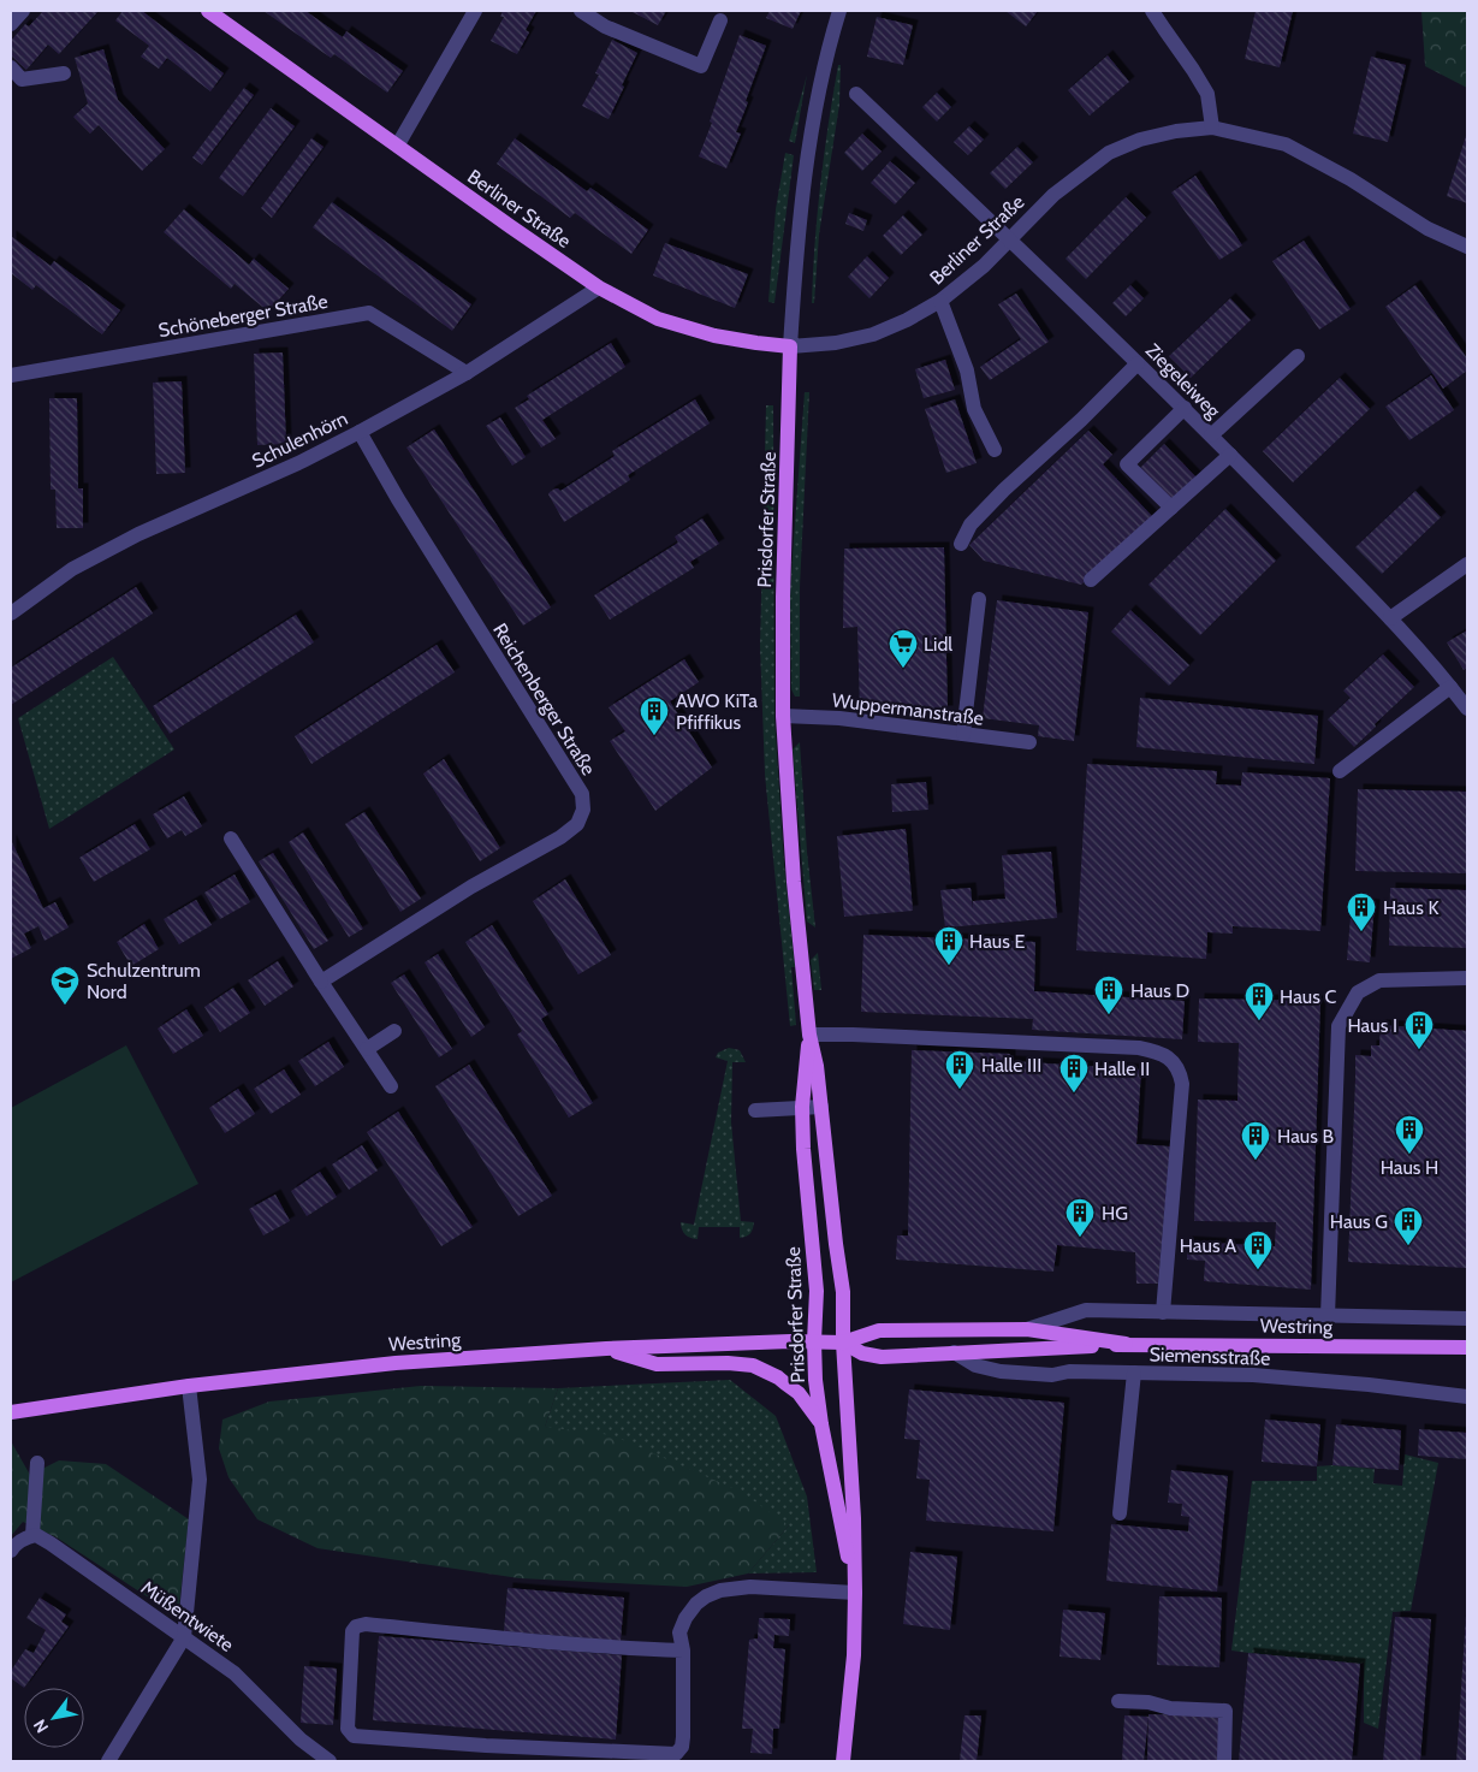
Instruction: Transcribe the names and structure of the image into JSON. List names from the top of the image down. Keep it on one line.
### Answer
{"streets":{"main road":["Berliner Straße","Prisdorfer Straße","Westring"],"street":["Schöneberger Straße","Ziegeleiweg","Schulenhörn","Reichenberger Straße","Wuppermanstraße","Siemensstraße","Müßentwiete"]},"crossings":[["Berliner Straße","Ziegeleiweg"],["Berliner Straße","Schulenhörn"],["Berliner Straße","Prisdorfer Straße"],["Schöneberger Straße","Schulenhörn"],["Schulenhörn","Reichenberger Straße"],["Prisdorfer Straße","Wuppermanstraße"],["Prisdorfer Straße","Westring"],["Westring","Siemensstraße"]],"places":{"supermarket":["Lidl"],"building":["AWO KiTa Pfiffikus","Haus K","Haus E","Haus D","Haus C","Haus I","Halle III","Halle II","Haus H","Haus B","HG","Haus G","Haus A"],"school or university":["Schulzentrum Nord"]},"north":"bottom left"}
